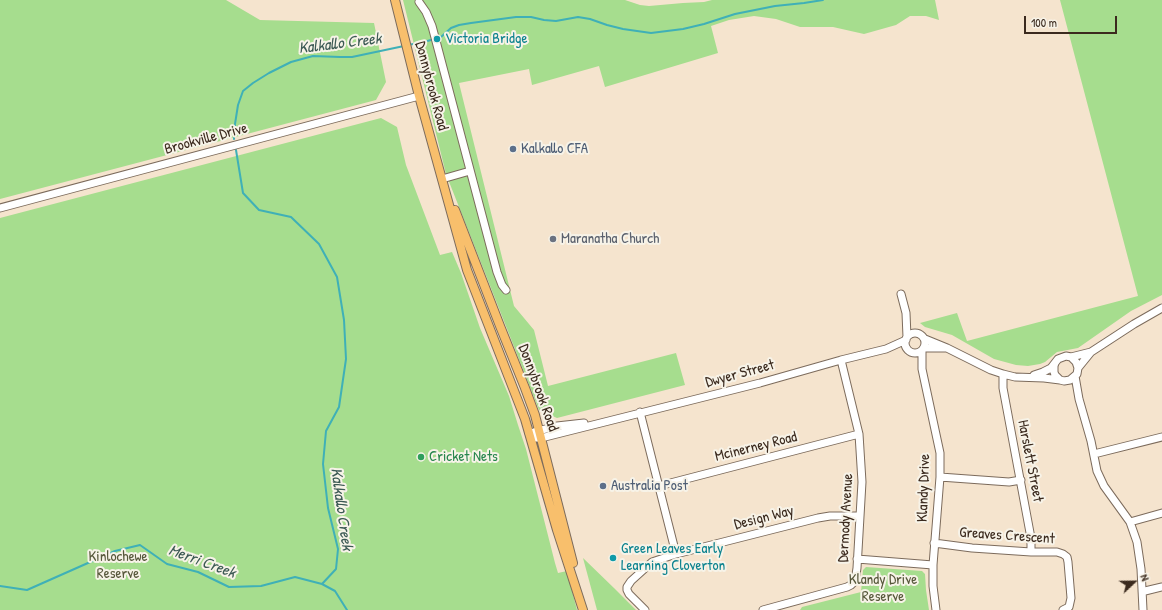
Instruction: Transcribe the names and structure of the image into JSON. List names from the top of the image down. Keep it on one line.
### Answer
{"streets":{"main road":["Donnybrook Road"],"street":["Brookville Drive","Dwyer Street","Mcinerney Road","Harslett Street","Klandy Drive","Design Way","Dermody Avenue","Greaves Crescent"]},"crossings":[["Donnybrook Road","Brookville Drive"],["Donnybrook Road","Dwyer Street"],["Dwyer Street","Klandy Drive"],["Dwyer Street","Dermody Avenue"],["Mcinerney Road","Dermody Avenue"],["Harslett Street","Greaves Crescent"],["Klandy Drive","Greaves Crescent"],["Design Way","Dermody Avenue"]],"water":["Kalkallo Creek","Merri Creek"],"parks":["Kinlochewe Reserve","Klandy Drive Reserve"],"places":["Victoria Bridge","Kalkallo CFA","Maranatha Church","Cricket Nets","Australia Post","Green Leaves Early Learning Cloverton"],"scale_bar":"100 m","north":"right"}
